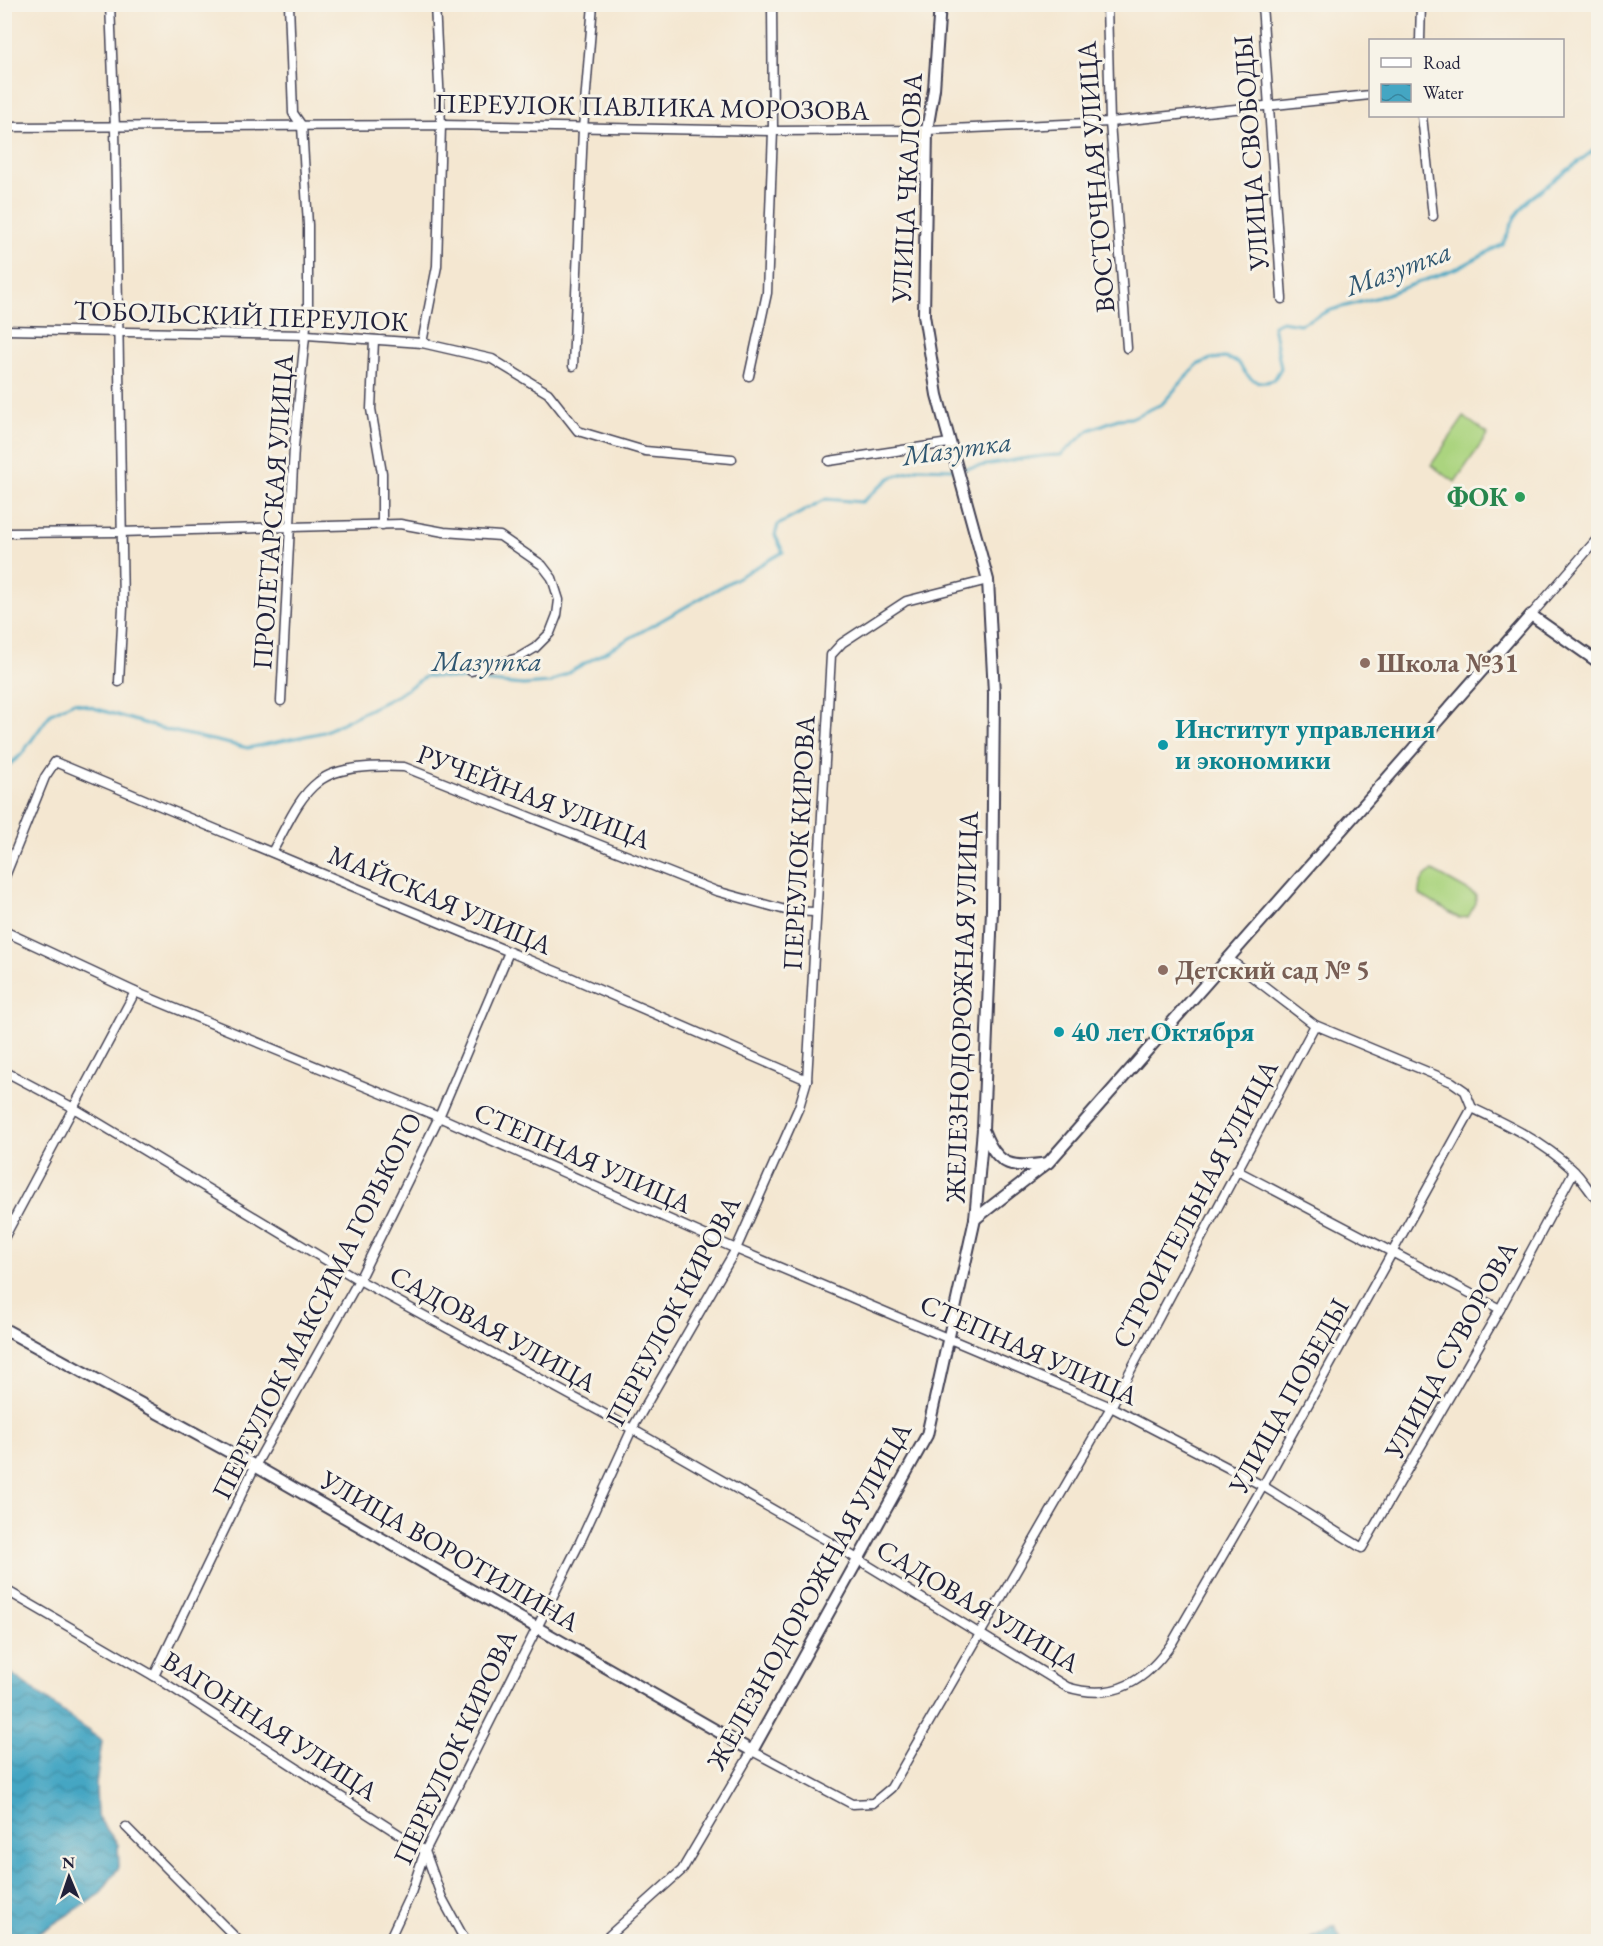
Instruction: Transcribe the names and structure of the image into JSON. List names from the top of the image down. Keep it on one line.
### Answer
{"streets":{"street":["ПЕРЕУЛОК ПАВЛИКА МОРОЗОВА","УЛИЦА СВОБОДЫ","ВОСТОЧНАЯ УЛИЦА","УЛИЦА ЧКАЛОВА","ТОБОЛЬСКИЙ ПЕРЕУЛОК","ПРОЛЕТАРСКАЯ УЛИЦА","РУЧЕЙНАЯ УЛИЦА","ПЕРЕУЛОК КИРОВА","МАЙСКАЯ УЛИЦА","ЖЕЛЕЗНОДОРОЖНАЯ УЛИЦА","СТЕПНАЯ УЛИЦА","СТРОИТЕЛЬНАЯ УЛИЦА","ПЕРЕУЛОК МАКСИМА ГОРЬКОГО","САДОВАЯ УЛИЦА","УЛИЦА СУВОРОВА","УЛИЦА ПОБЕДЫ","УЛИЦА ВОРОТИЛИНА","ВАГОННАЯ УЛИЦА"]},"crossings":[["ПЕРЕУЛОК ПАВЛИКА МОРОЗОВА","УЛИЦА СВОБОДЫ"],["ПЕРЕУЛОК ПАВЛИКА МОРОЗОВА","ВОСТОЧНАЯ УЛИЦА"],["ПЕРЕУЛОК ПАВЛИКА МОРОЗОВА","УЛИЦА ЧКАЛОВА"],["ПЕРЕУЛОК ПАВЛИКА МОРОЗОВА","ПРОЛЕТАРСКАЯ УЛИЦА"],["УЛИЦА ЧКАЛОВА","ЖЕЛЕЗНОДОРОЖНАЯ УЛИЦА"],["ТОБОЛЬСКИЙ ПЕРЕУЛОК","ПРОЛЕТАРСКАЯ УЛИЦА"],["РУЧЕЙНАЯ УЛИЦА","ПЕРЕУЛОК КИРОВА"],["РУЧЕЙНАЯ УЛИЦА","МАЙСКАЯ УЛИЦА"],["ПЕРЕУЛОК КИРОВА","МАЙСКАЯ УЛИЦА"],["ПЕРЕУЛОК КИРОВА","ЖЕЛЕЗНОДОРОЖНАЯ УЛИЦА"],["ПЕРЕУЛОК КИРОВА","СТЕПНАЯ УЛИЦА"],["ПЕРЕУЛОК КИРОВА","САДОВАЯ УЛИЦА"],["ПЕРЕУЛОК КИРОВА","УЛИЦА ВОРОТИЛИНА"],["ПЕРЕУЛОК КИРОВА","ВАГОННАЯ УЛИЦА"],["МАЙСКАЯ УЛИЦА","ПЕРЕУЛОК МАКСИМА ГОРЬКОГО"],["ЖЕЛЕЗНОДОРОЖНАЯ УЛИЦА","СТЕПНАЯ УЛИЦА"],["ЖЕЛЕЗНОДОРОЖНАЯ УЛИЦА","САДОВАЯ УЛИЦА"],["ЖЕЛЕЗНОДОРОЖНАЯ УЛИЦА","УЛИЦА ВОРОТИЛИНА"],["СТЕПНАЯ УЛИЦА","СТРОИТЕЛЬНАЯ УЛИЦА"],["СТЕПНАЯ УЛИЦА","ПЕРЕУЛОК МАКСИМА ГОРЬКОГО"],["СТЕПНАЯ УЛИЦА","УЛИЦА СУВОРОВА"],["СТЕПНАЯ УЛИЦА","УЛИЦА ПОБЕДЫ"],["СТРОИТЕЛЬНАЯ УЛИЦА","САДОВАЯ УЛИЦА"],["СТРОИТЕЛЬНАЯ УЛИЦА","УЛИЦА ВОРОТИЛИНА"],["ПЕРЕУЛОК МАКСИМА ГОРЬКОГО","САДОВАЯ УЛИЦА"],["ПЕРЕУЛОК МАКСИМА ГОРЬКОГО","УЛИЦА ВОРОТИЛИНА"],["ПЕРЕУЛОК МАКСИМА ГОРЬКОГО","ВАГОННАЯ УЛИЦА"],["САДОВАЯ УЛИЦА","УЛИЦА ПОБЕДЫ"]],"water":["Мазутка"],"places":["ФОК","Школа №31","Институт управления и экономики","Детский сад № 5","40 лет Октября"],"legend":["Road","Water"],"north":"top"}
